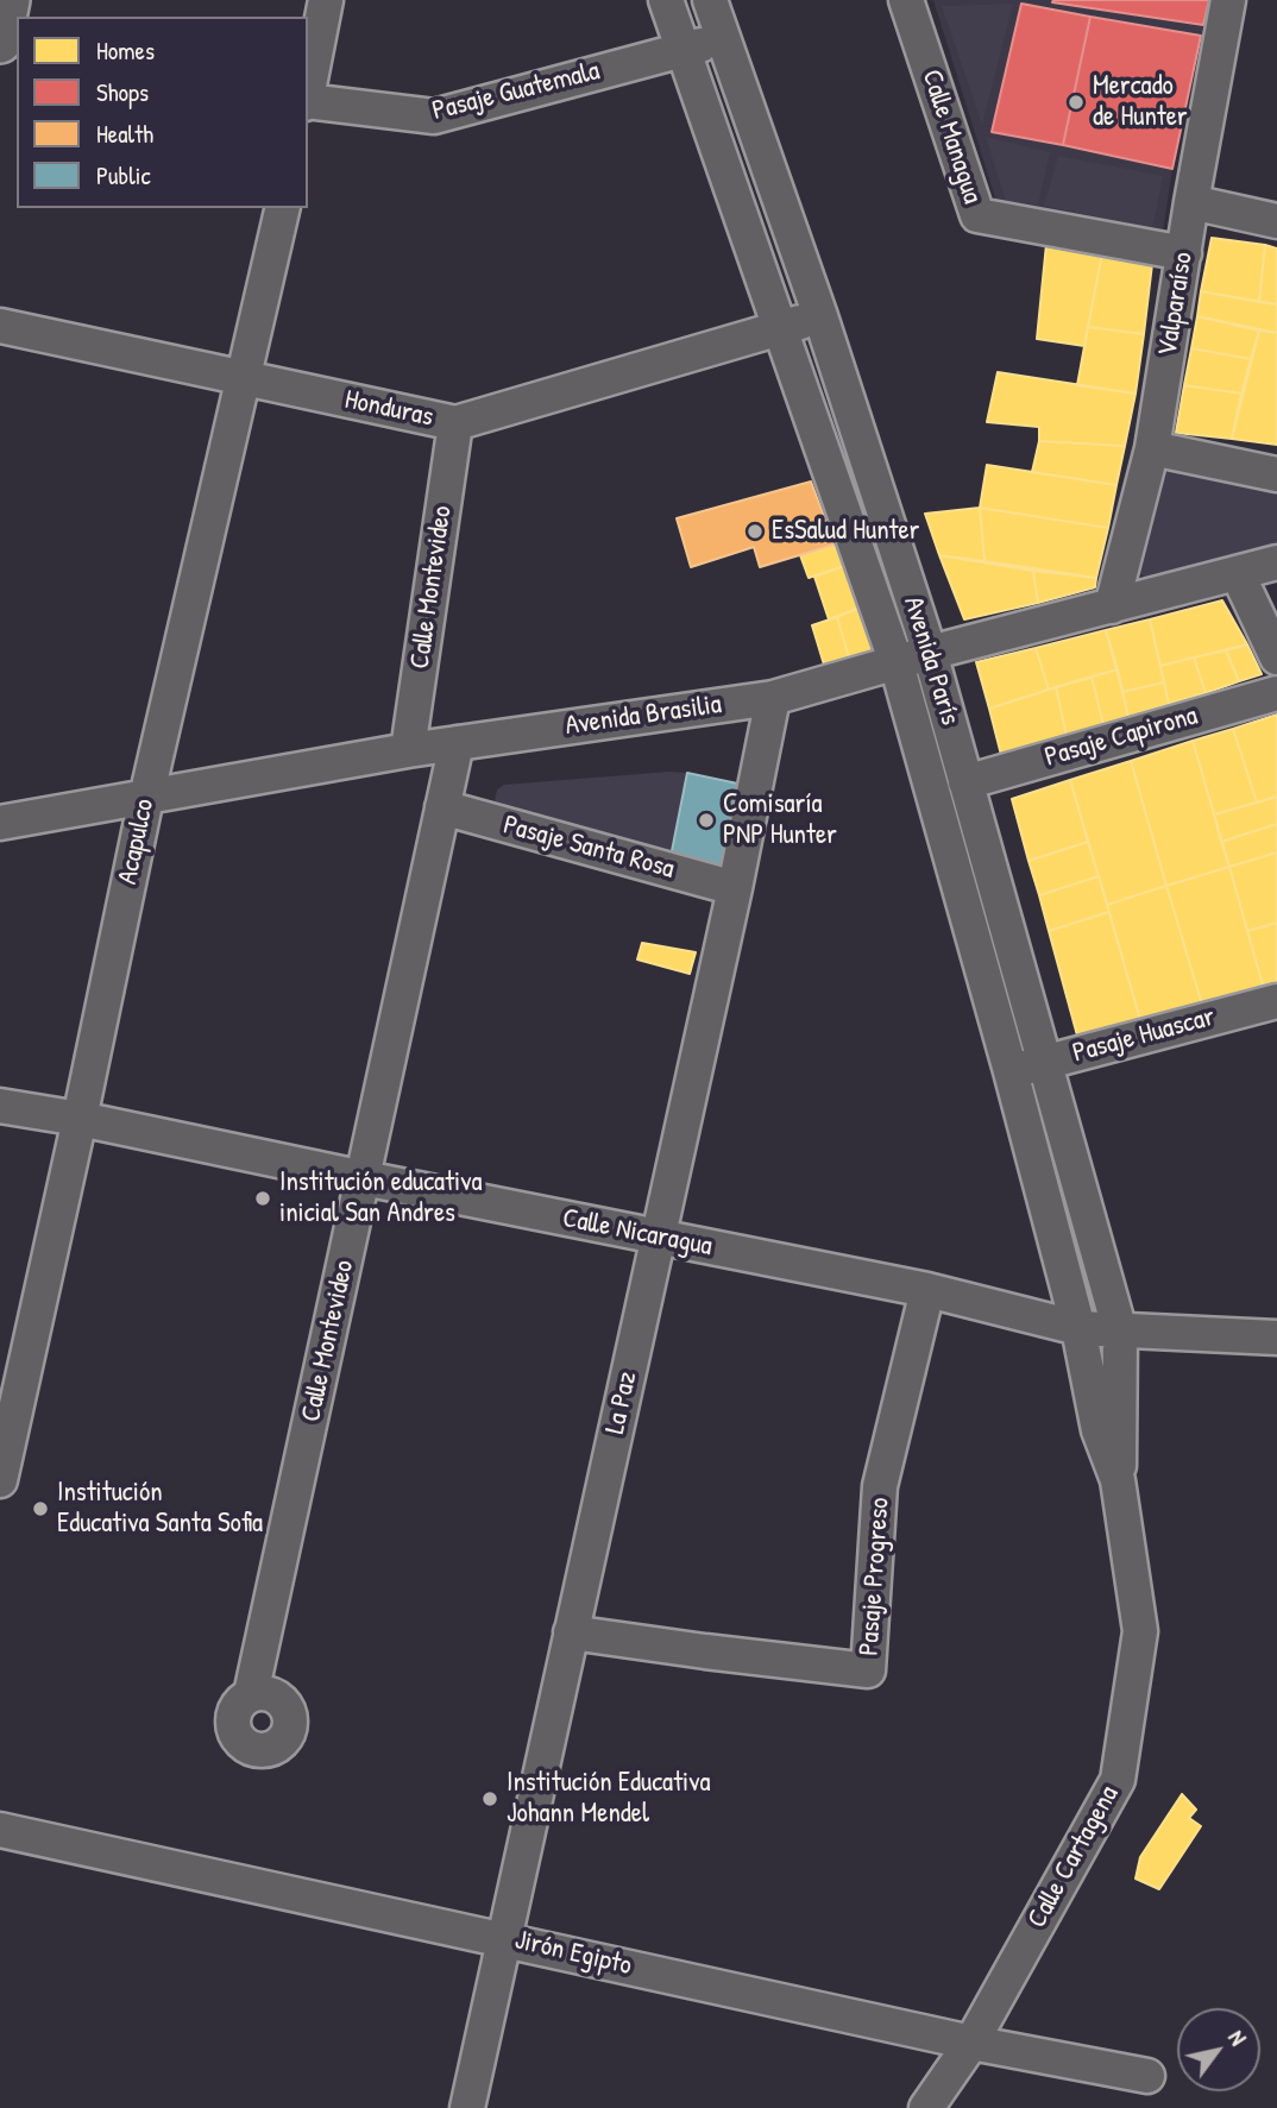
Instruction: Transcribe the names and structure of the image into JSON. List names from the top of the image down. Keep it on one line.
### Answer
{"streets":{"street":["Pasaje Guatemala","Calle Managua","Valparaíso","Honduras","Calle Montevideo","Avenida París","Avenida Brasilia","Pasaje Capirona","Acapulco","Pasaje Santa Rosa","Pasaje Huascar","Calle Nicaragua","La Paz","Pasaje Progreso","Calle Cartagena","Jirón Egipto"]},"crossings":[["Pasaje Guatemala","Avenida París"],["Calle Managua","Valparaíso"],["Valparaíso","Avenida Brasilia"],["Honduras","Calle Montevideo"],["Honduras","Avenida París"],["Honduras","Acapulco"],["Calle Montevideo","Avenida Brasilia"],["Calle Montevideo","Pasaje Santa Rosa"],["Calle Montevideo","Calle Nicaragua"],["Avenida París","Avenida Brasilia"],["Avenida París","Pasaje Capirona"],["Avenida París","Pasaje Huascar"],["Avenida París","Calle Nicaragua"],["Avenida París","Calle Cartagena"],["Avenida Brasilia","Acapulco"],["Avenida Brasilia","La Paz"],["Acapulco","Calle Nicaragua"],["Pasaje Santa Rosa","La Paz"],["Calle Nicaragua","La Paz"],["Calle Nicaragua","Pasaje Progreso"],["Calle Nicaragua","Calle Cartagena"],["La Paz","Pasaje Progreso"],["La Paz","Jirón Egipto"],["Calle Cartagena","Jirón Egipto"]],"places":["Mercado de Hunter","EsSalud Hunter","Comisaría PNP Hunter","Institución educativa inicial San Andres","Institución Educativa Santa Sofia","Institución Educativa Johann Mendel"],"legend":["Homes","Shops","Health","Public"],"north":"top right"}
